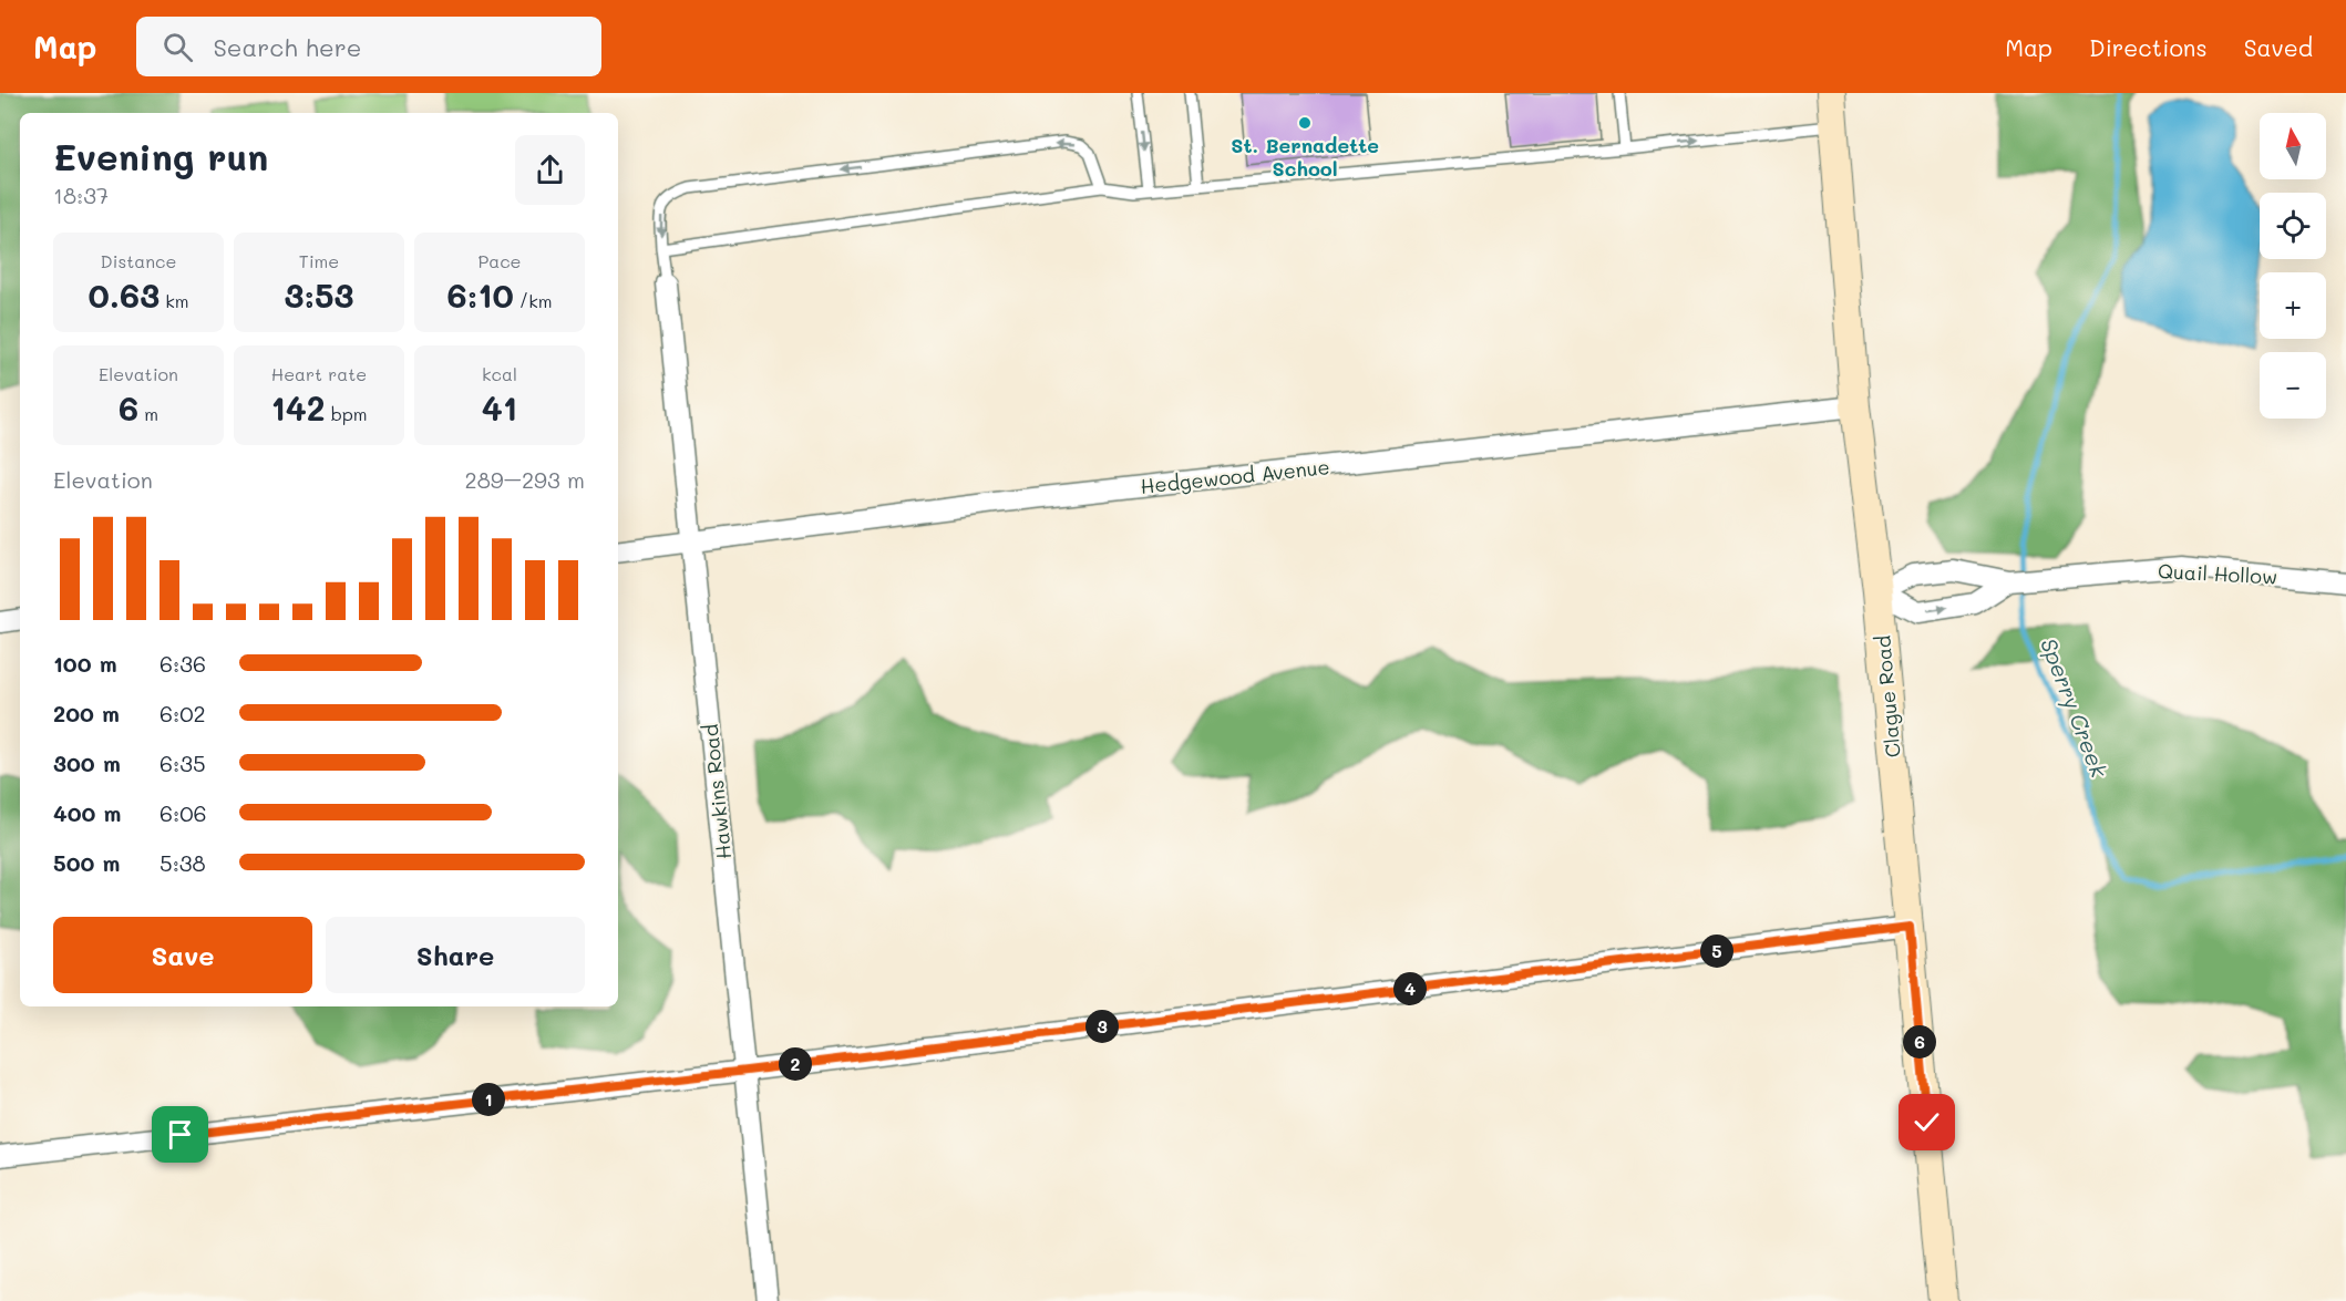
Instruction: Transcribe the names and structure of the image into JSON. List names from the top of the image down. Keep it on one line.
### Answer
{"streets":{"main road":["Clague Road"],"street":["Hedgewood Avenue","Quail Hollow","Hawkins Road"]},"crossings":[["Hedgewood Avenue","Clague Road"],["Hedgewood Avenue","Hawkins Road"],["Quail Hollow","Clague Road"]],"water":["Sperry Creek"],"places":["St. Bernadette School"],"north":"top","page":{"header":"Map","search":"Search here","nav":["Map","Directions","Saved"],"map_buttons":["+","−"],"heading":["Evening run","18:37"],"stats":[["Distance","0.63 km"],["Time","3:53"],["Pace","6:10 /km"],["Elevation","6 m"],["Heart rate","142 bpm"],["kcal","41"]],"chart":["Elevation","289–293 m"],"list":[{"name":"100 m","note":"6:36"},{"name":"200 m","note":"6:02"},{"name":"300 m","note":"6:35"},{"name":"400 m","note":"6:06"},{"name":"500 m","note":"5:38"}],"buttons":["Save","Share"],"pins":["5","4","3","6","2","1"]}}
